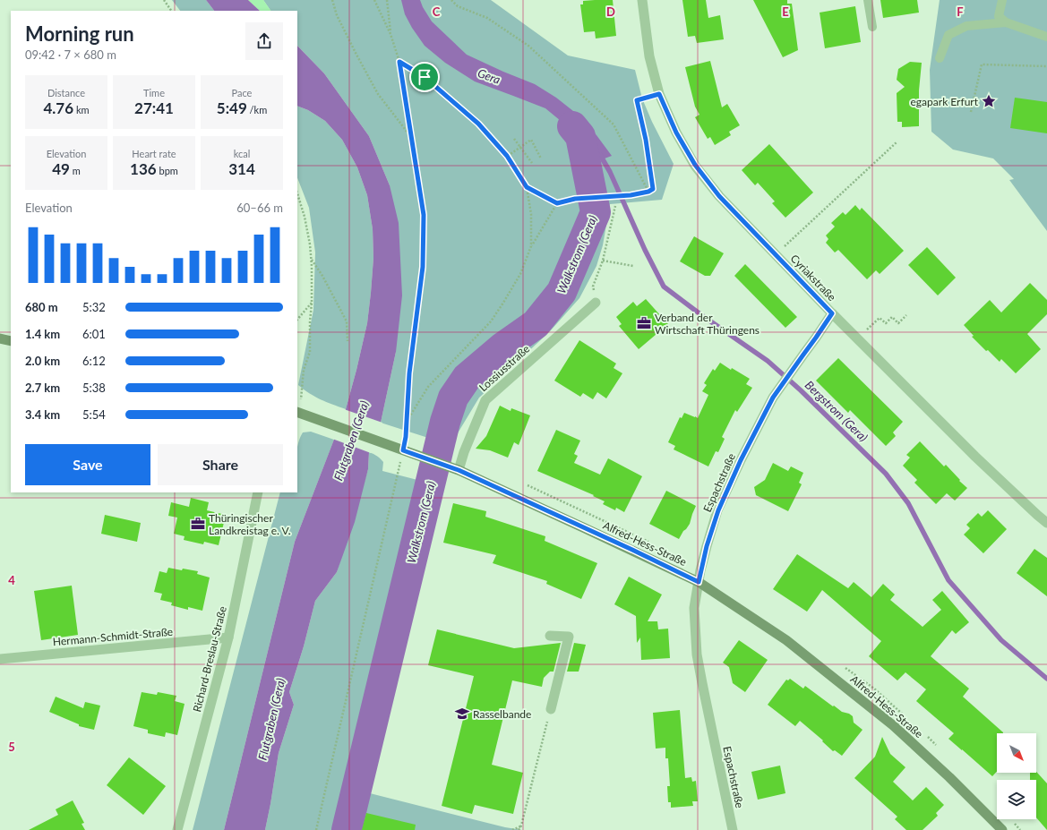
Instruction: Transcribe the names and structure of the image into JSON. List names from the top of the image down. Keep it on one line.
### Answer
{"streets":{"main road":["Alfred-Hess-Straße"],"street":["Cyriakstraße","Lossiusstraße","Espachstraße","Hermann-Schmidt-Straße","Richard-Breslau-Straße"]},"crossings":[["Cyriakstraße","Espachstraße"],["Lossiusstraße","Alfred-Hess-Straße"],["Espachstraße","Alfred-Hess-Straße"],["Hermann-Schmidt-Straße","Richard-Breslau-Straße"]],"water":["Gera","Walkstrom (Gera)","Bergstrom (Gera)","Flutgraben (Gera)"],"places":{"place":["egapark Erfurt"],"office":["Verband der Wirtschaft Thüringens","Thüringischer Landkreistag e. V."],"school or university":["Rasselbande"]},"north":"bottom right","page":{"heading":["Morning run","09:42 · 7 × 680 m"],"stats":[["Distance","4.76 km"],["Time","27:41"],["Pace","5:49 /km"],["Elevation","49 m"],["Heart rate","136 bpm"],["kcal","314"]],"chart":["Elevation","60–66 m"],"list":[{"name":"680 m","note":"5:32"},{"name":"1.4 km","note":"6:01"},{"name":"2.0 km","note":"6:12"},{"name":"2.7 km","note":"5:38"},{"name":"3.4 km","note":"5:54"}],"buttons":["Save","Share"]},"grid":{"columns":["C","D","E","F"],"rows":["4","5"]}}
